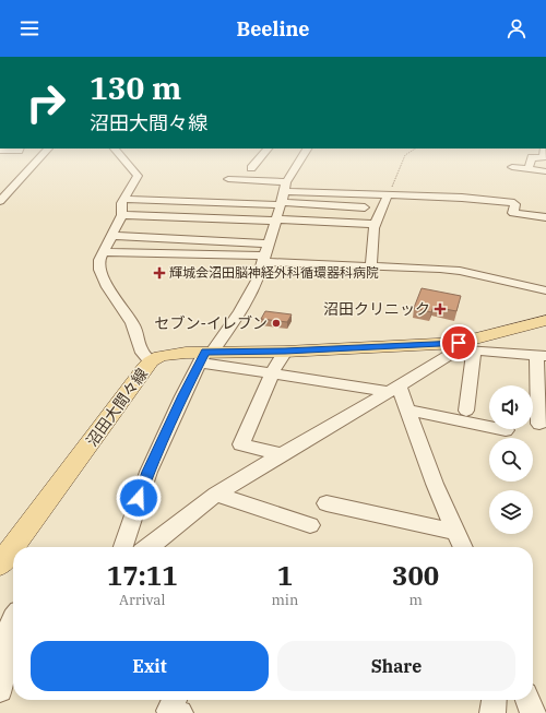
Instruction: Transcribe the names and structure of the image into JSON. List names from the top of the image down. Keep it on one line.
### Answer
{"streets":{"main road":["沼田大間々線"]},"places":{"health":["輝城会沼田脳神経外科循環器科病院","沼田クリニック"],"other":["セブン-イレブン"]},"page":{"header":"Beeline","turn":["130 m","沼田大間々線"],"eta":["17:11","Arrival","1","min","300","m"],"buttons":["Exit","Share"]}}
